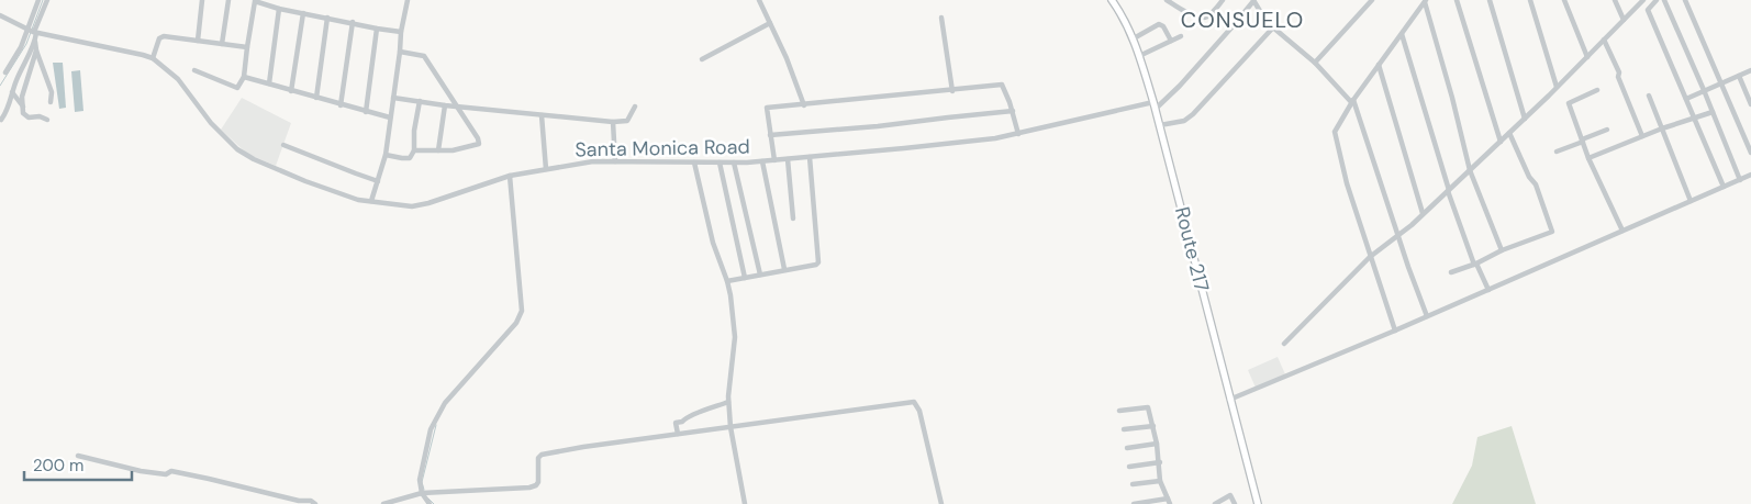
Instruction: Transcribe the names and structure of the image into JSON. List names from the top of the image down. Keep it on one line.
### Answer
{"streets":{"main road":["Route 217"],"street":["Santa Monica Road"]},"crossings":[["Santa Monica Road","Route 217"]],"districts":["CONSUELO"],"scale_bar":"200 m"}
